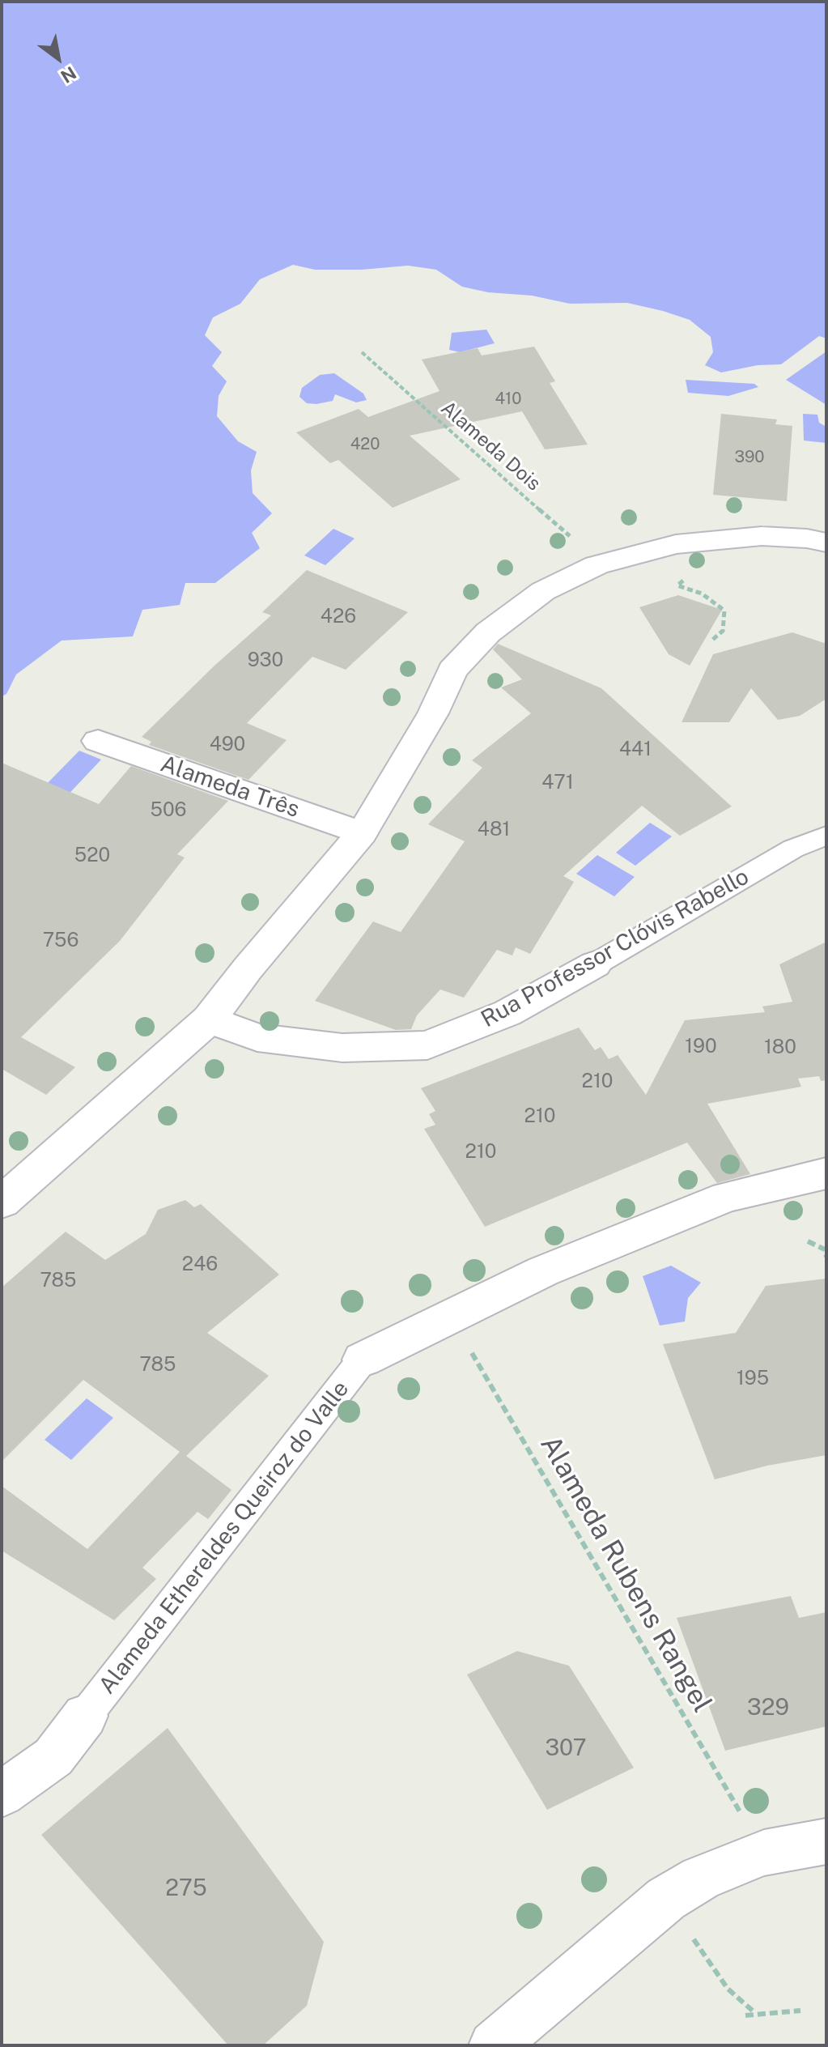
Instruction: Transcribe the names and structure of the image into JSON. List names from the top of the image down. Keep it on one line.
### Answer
{"streets":{"street":["Alameda Três","Rua Professor Clóvis Rabello"],"lane":["Alameda Ethereldes Queiroz do Valle"],"path":["Alameda Dois","Alameda Rubens Rangel"]},"house_numbers":["410","420","390","426","930","490","441","471","506","481","520","756","190","180","210","210","210","246","785","785","195","329","307","275"],"north":"bottom right"}
